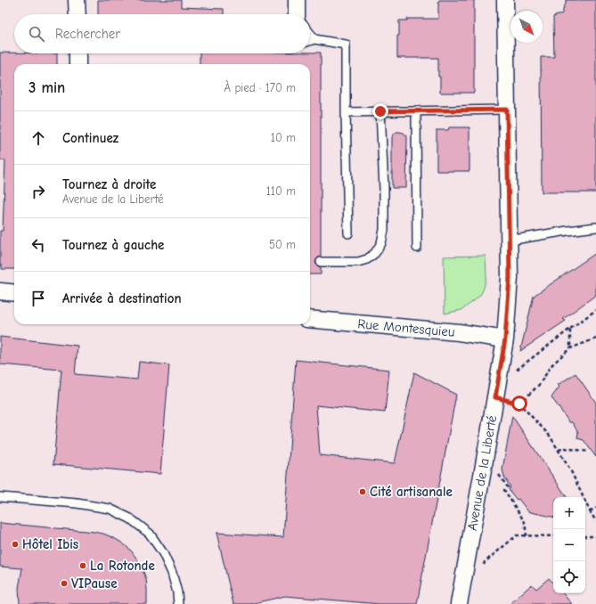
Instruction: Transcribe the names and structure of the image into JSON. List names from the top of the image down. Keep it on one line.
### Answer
{"streets":{"street":["Rue Montesquieu","Avenue de la Liberté"]},"crossings":[["Rue Montesquieu","Avenue de la Liberté"]],"places":["Cité artisanale","Hôtel Ibis","La Rotonde","VIPause"],"north":"bottom right","page":{"search":"Rechercher","heading":["3 min","À pied · 170 m"],"list":[["Continuez","10 m"],["Tournez à droite","Avenue de la Liberté","110 m"],["Tournez à gauche","50 m"],"Arrivée à destination"],"map_buttons":["+","−"]}}
